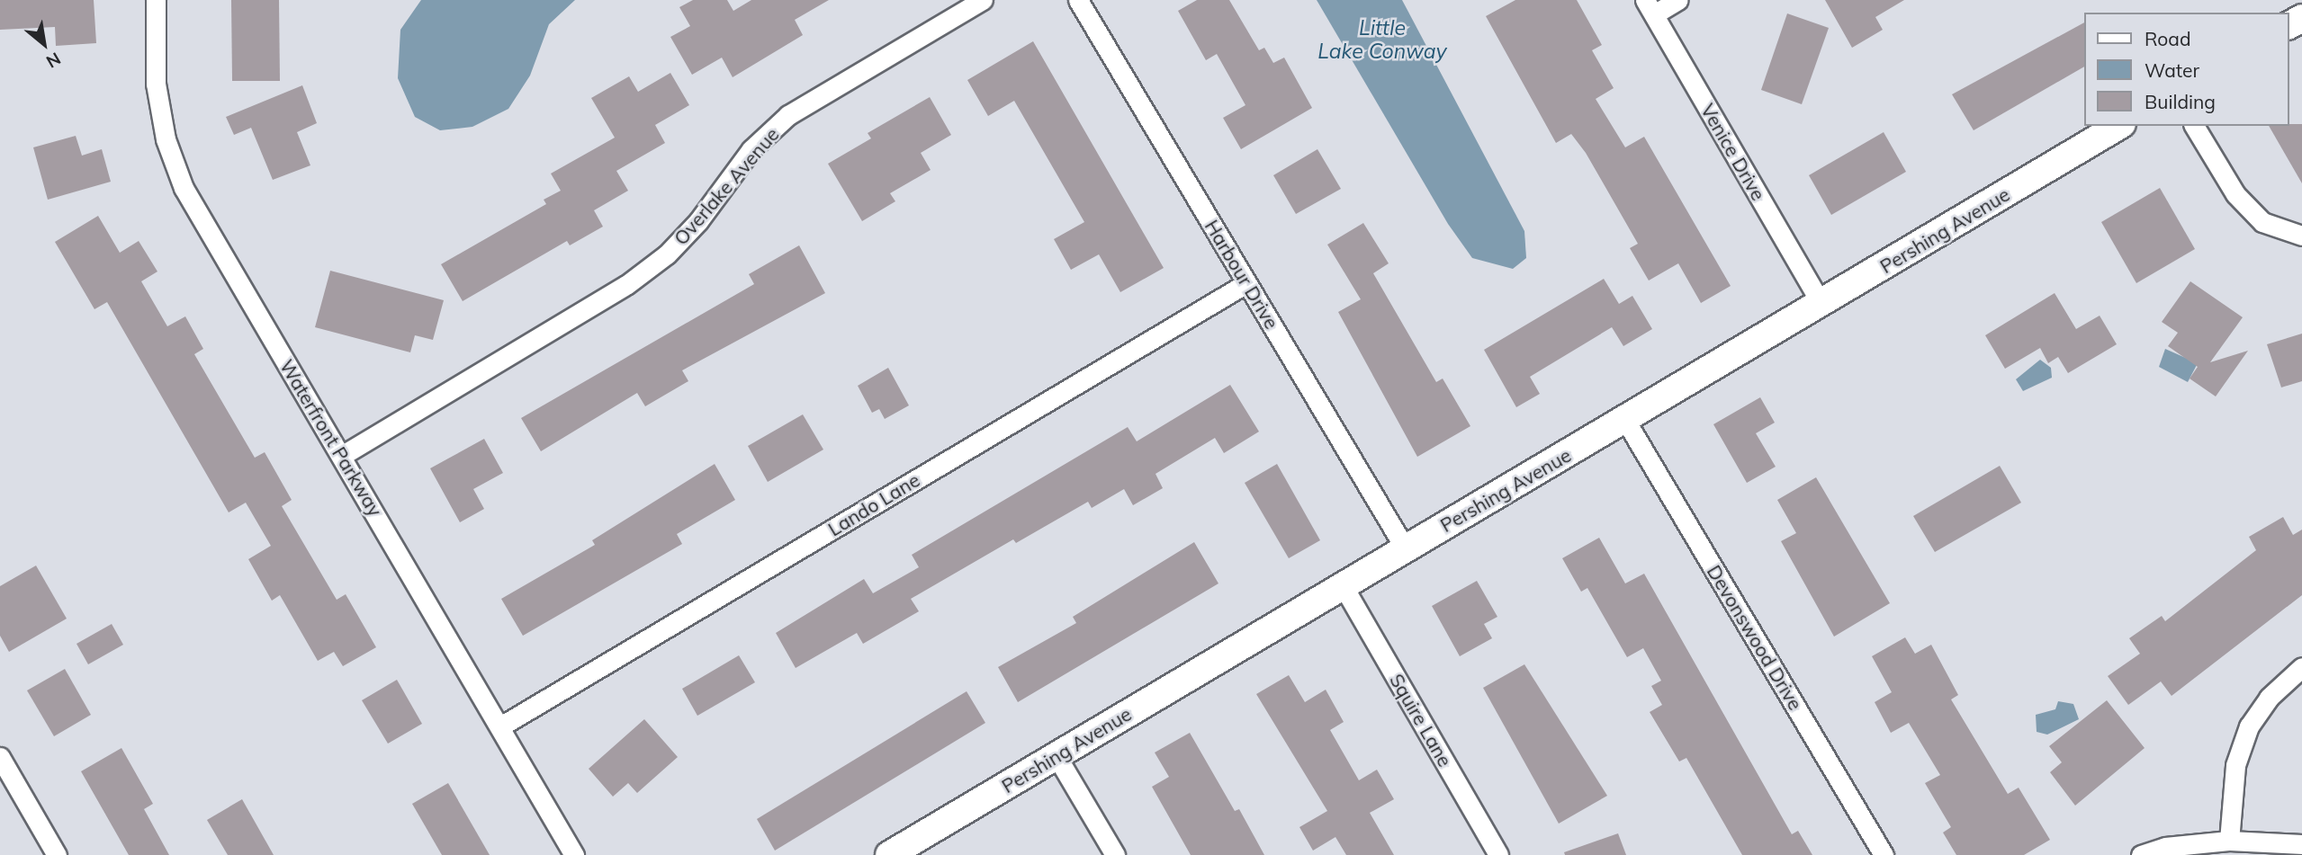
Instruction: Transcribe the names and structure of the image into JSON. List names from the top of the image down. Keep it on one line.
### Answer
{"streets":{"street":["Venice Drive","Overlake Avenue","Pershing Avenue","Harbour Drive","Waterfront Parkway","Lando Lane","Devonswood Drive","Squire Lane"]},"crossings":[["Venice Drive","Pershing Avenue"],["Overlake Avenue","Waterfront Parkway"],["Pershing Avenue","Harbour Drive"],["Pershing Avenue","Devonswood Drive"],["Pershing Avenue","Squire Lane"],["Harbour Drive","Lando Lane"],["Waterfront Parkway","Lando Lane"]],"water":["Little Lake Conway"],"legend":["Road","Water","Building"],"north":"bottom right"}
